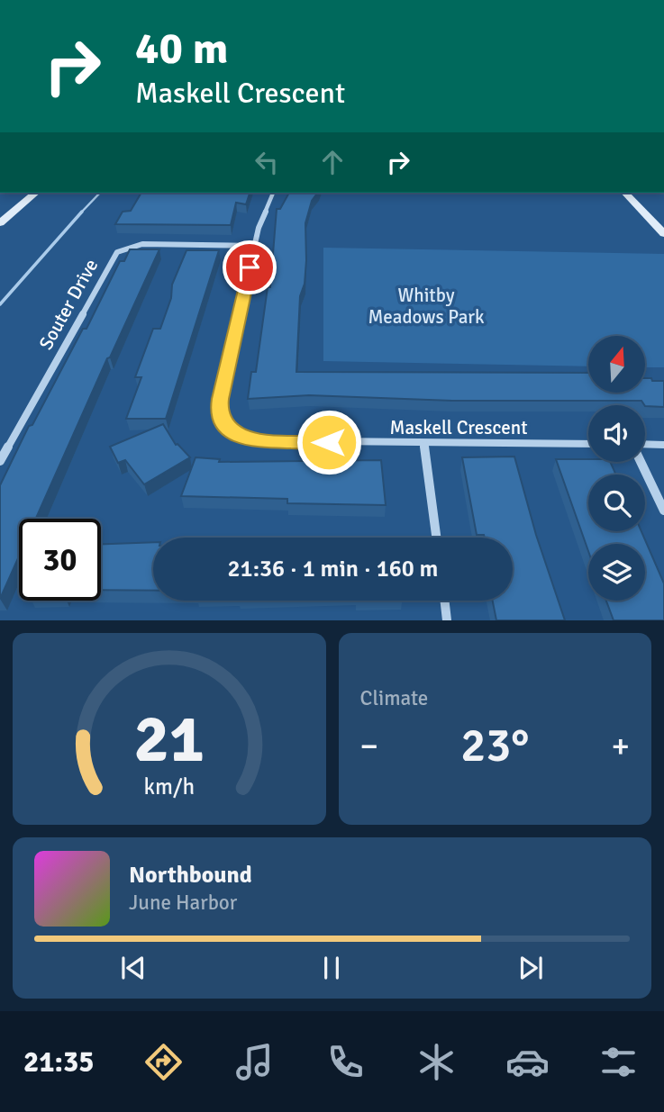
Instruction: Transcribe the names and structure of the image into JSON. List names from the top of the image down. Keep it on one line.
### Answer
{"streets":{"street":["Souter Drive","Maskell Crescent"]},"crossings":[["Souter Drive","Maskell Crescent"]],"parks":["Whitby Meadows Park"],"north":"top","page":{"turn":["40 m","Maskell Crescent"],"limit":"30","trip":"21:36 · 1 min · 160 m","tile":"Climate","heat":["−","23°","+"],"song":["Northbound","June Harbor"],"tabs":"21:35","gauge":["21","km/h"]}}
